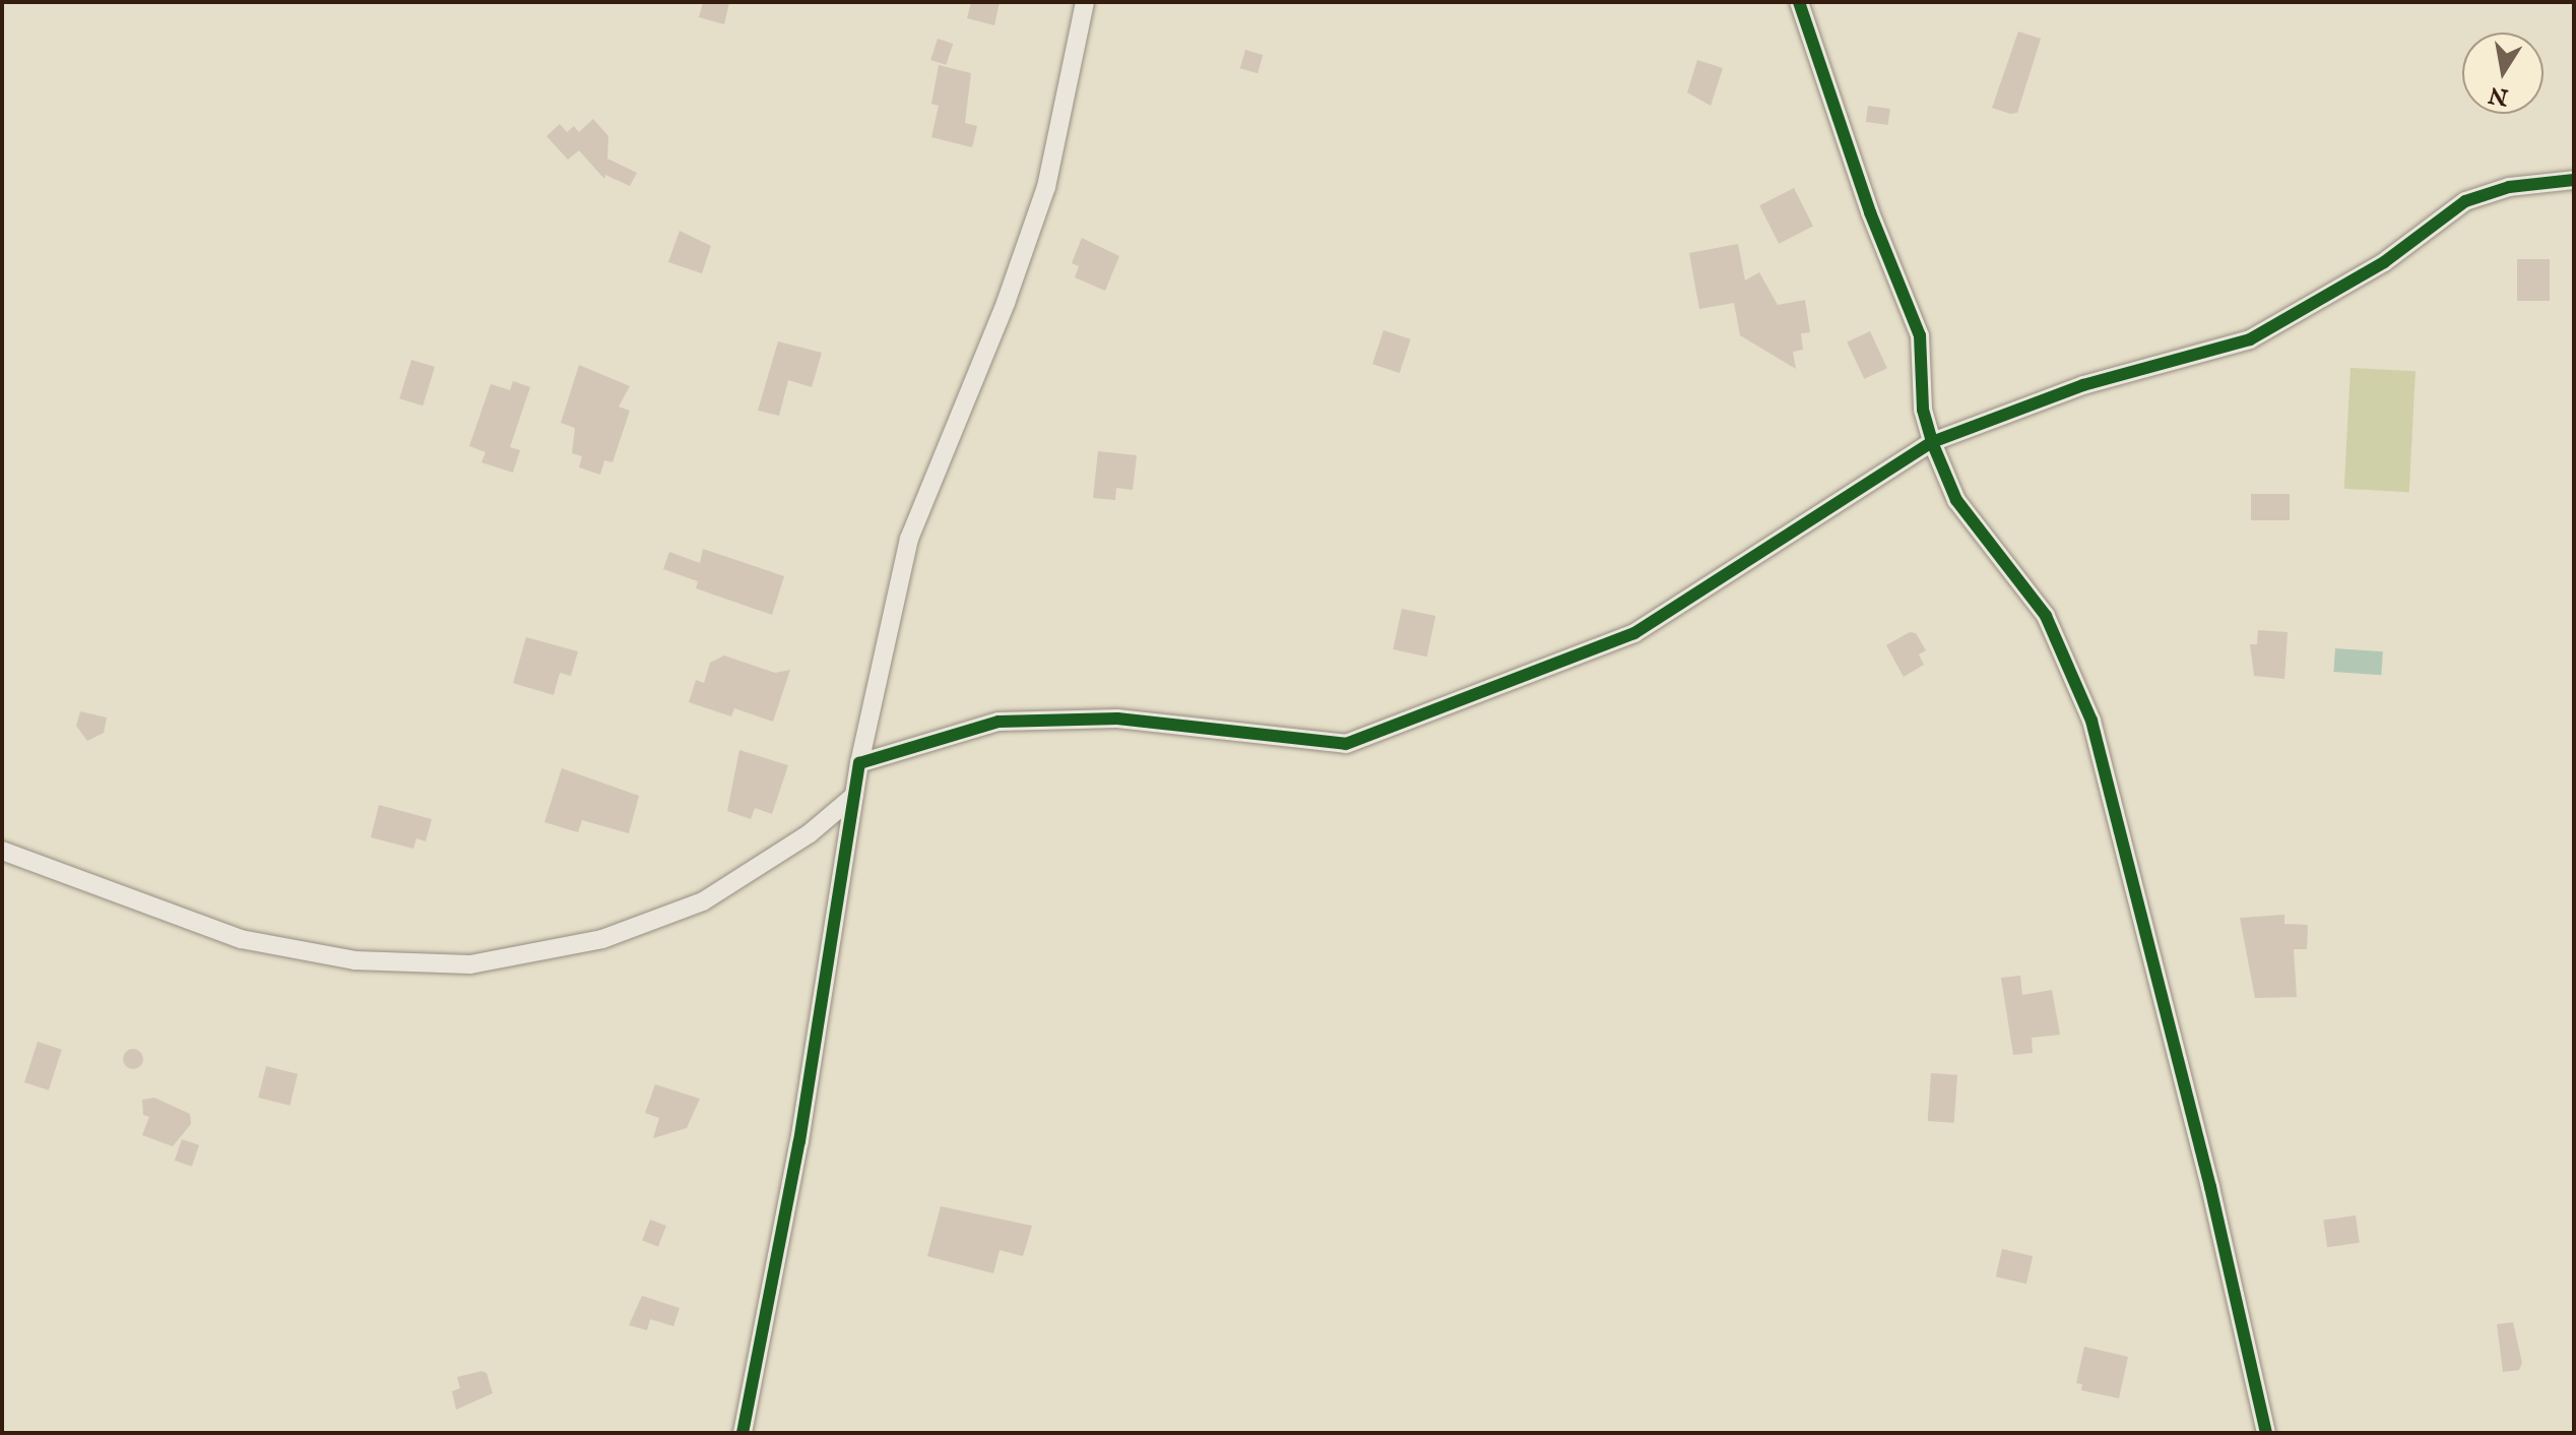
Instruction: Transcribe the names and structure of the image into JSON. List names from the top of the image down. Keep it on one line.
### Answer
{"north":"bottom"}
